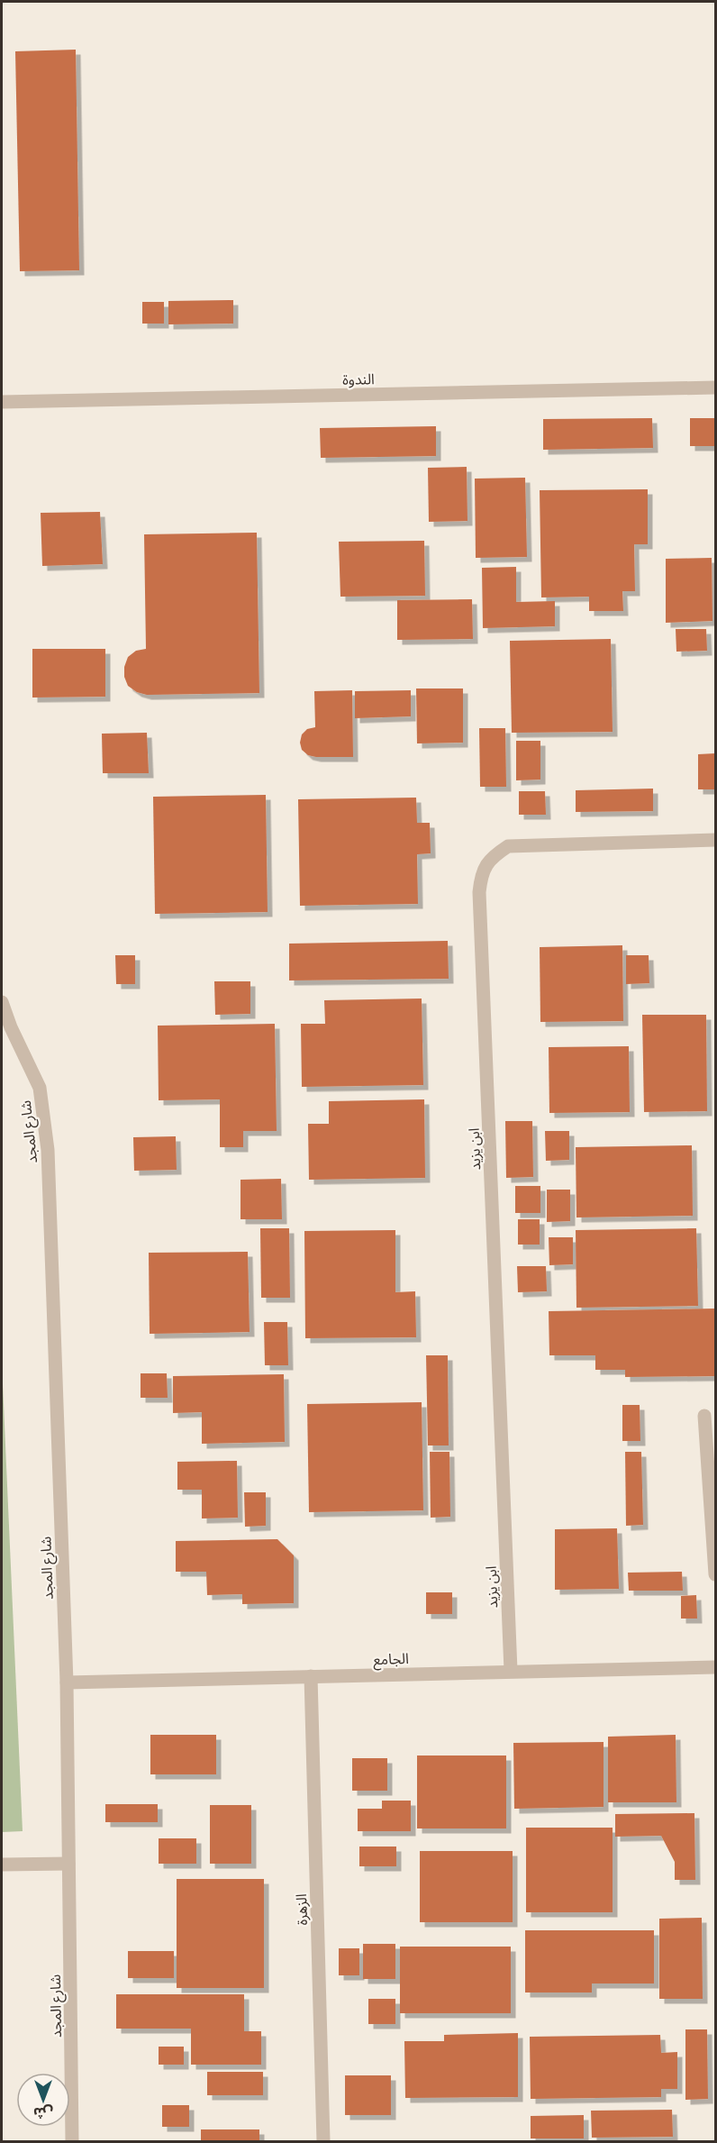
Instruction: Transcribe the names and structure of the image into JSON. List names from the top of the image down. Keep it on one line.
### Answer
{"streets":{"street":["الندوة","شارع المجد","ابن يزيد","الجامع","الزهرة"]},"crossings":[["شارع المجد","الجامع"],["ابن يزيد","الجامع"],["الجامع","الزهرة"]],"north":"bottom"}
